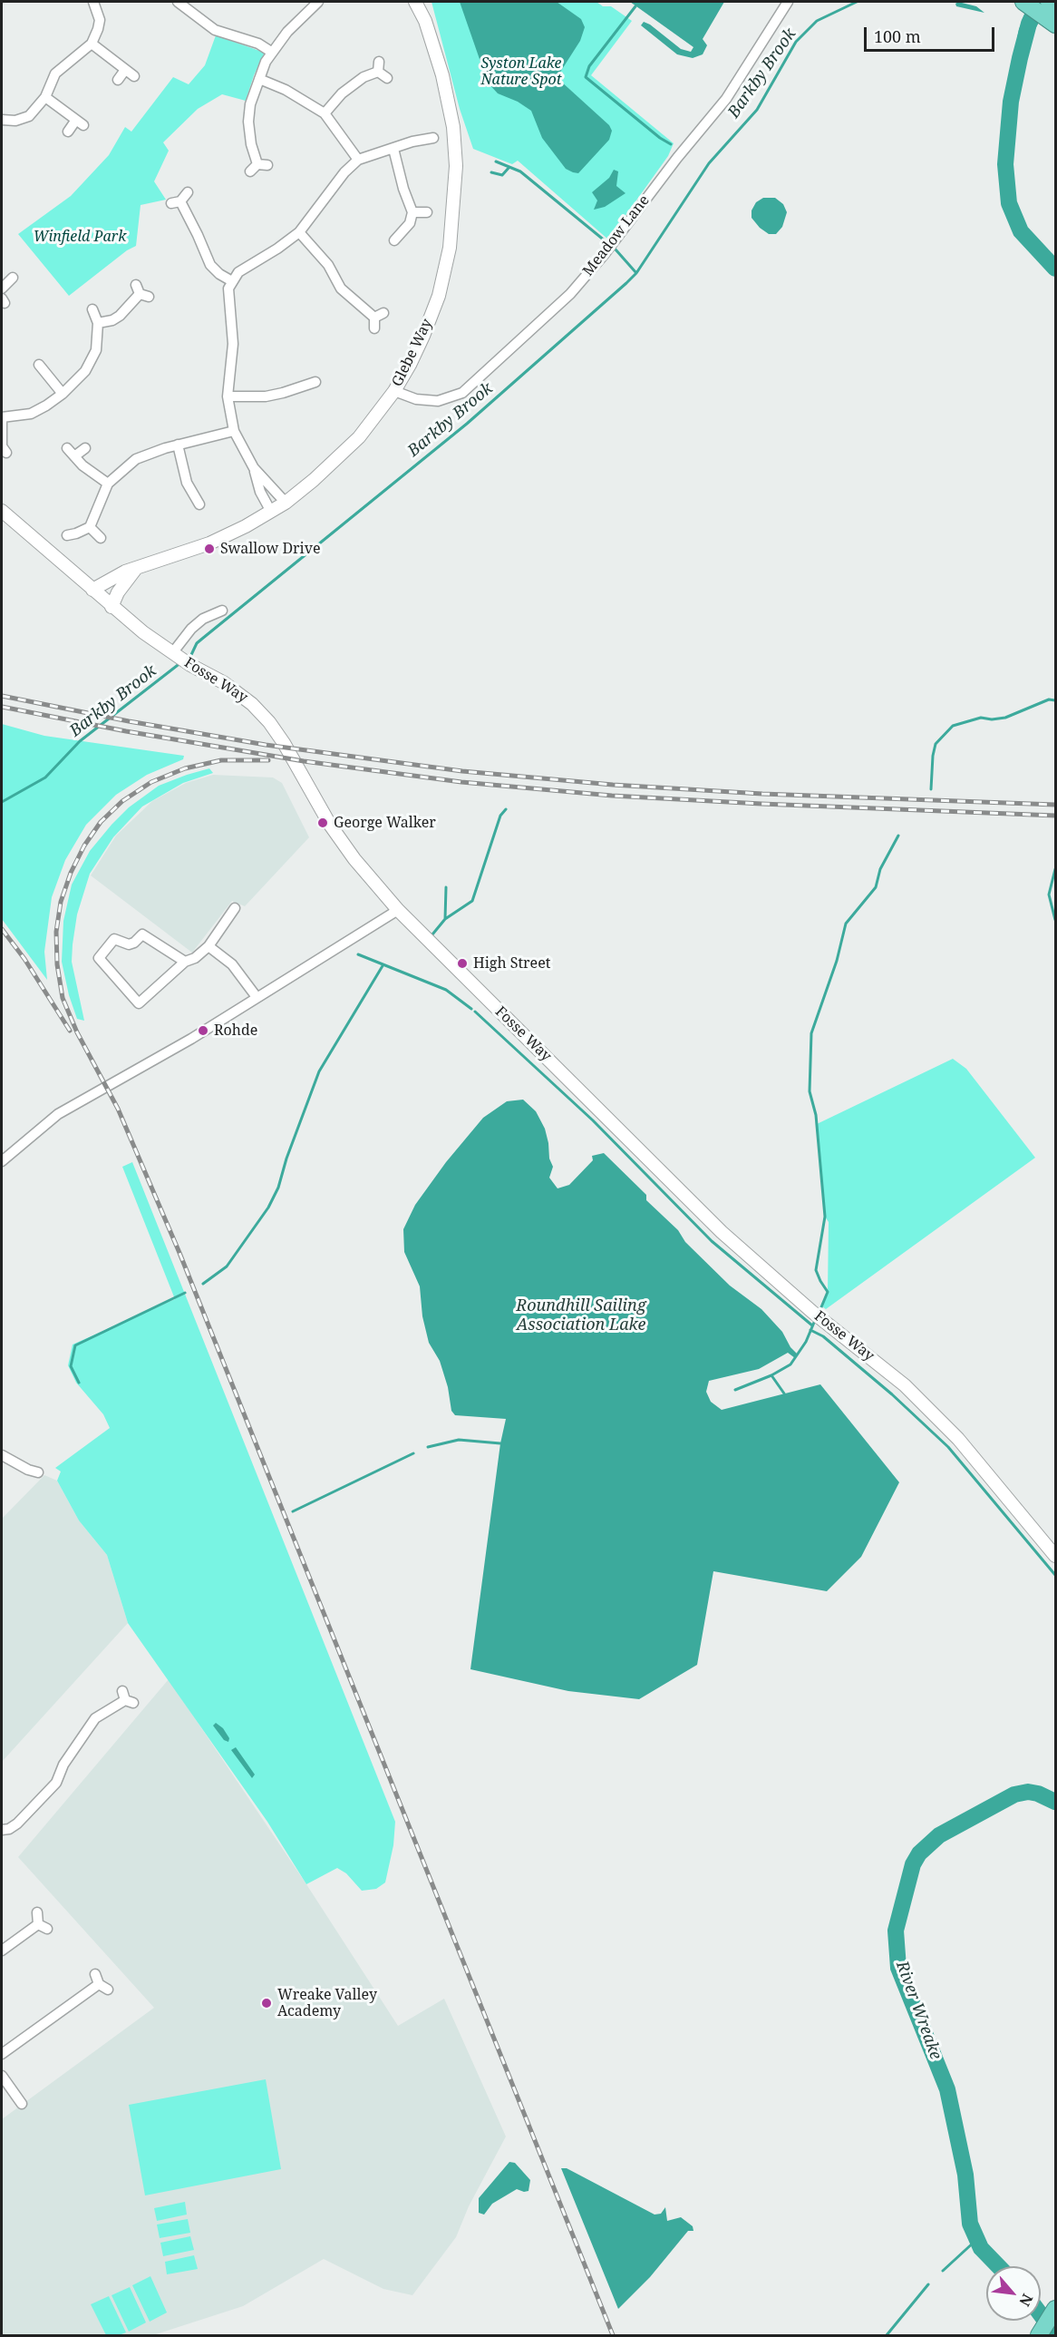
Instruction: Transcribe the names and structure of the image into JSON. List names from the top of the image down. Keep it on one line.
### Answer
{"streets":{"street":["Meadow Lane","Glebe Way","Fosse Way"]},"crossings":[["Meadow Lane","Glebe Way"],["Glebe Way","Fosse Way"]],"water":["Barkby Brook","Roundhill Sailing Association Lake","River Wreake"],"parks":["Syston Lake Nature Spot","Winfield Park"],"places":["Swallow Drive","George Walker","High Street","Rohde","Wreake Valley Academy"],"scale_bar":"100 m","north":"bottom right"}
